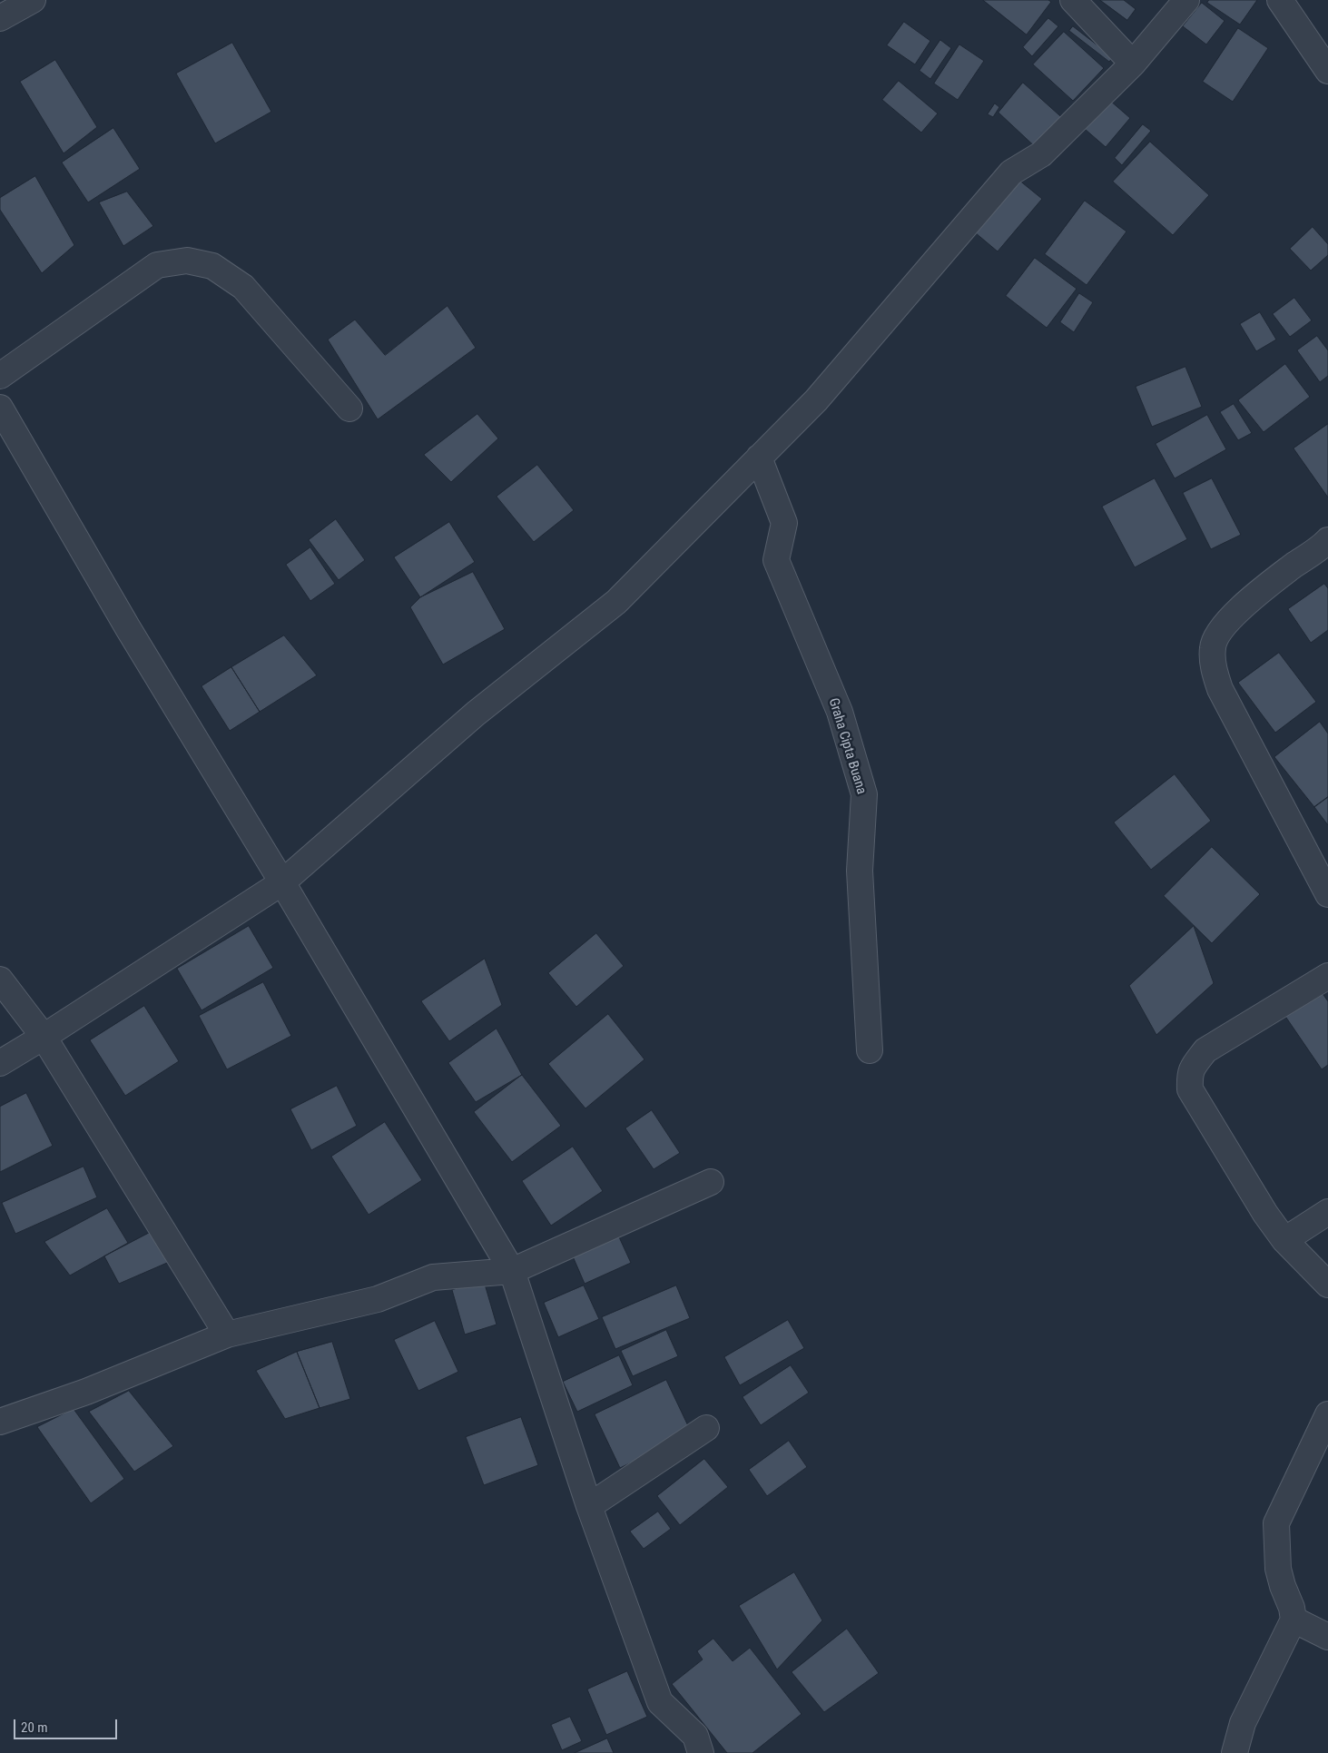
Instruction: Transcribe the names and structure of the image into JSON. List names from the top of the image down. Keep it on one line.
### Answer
{"streets":{"street":["Graha Cipta Buana"]},"scale_bar":"20 m"}
